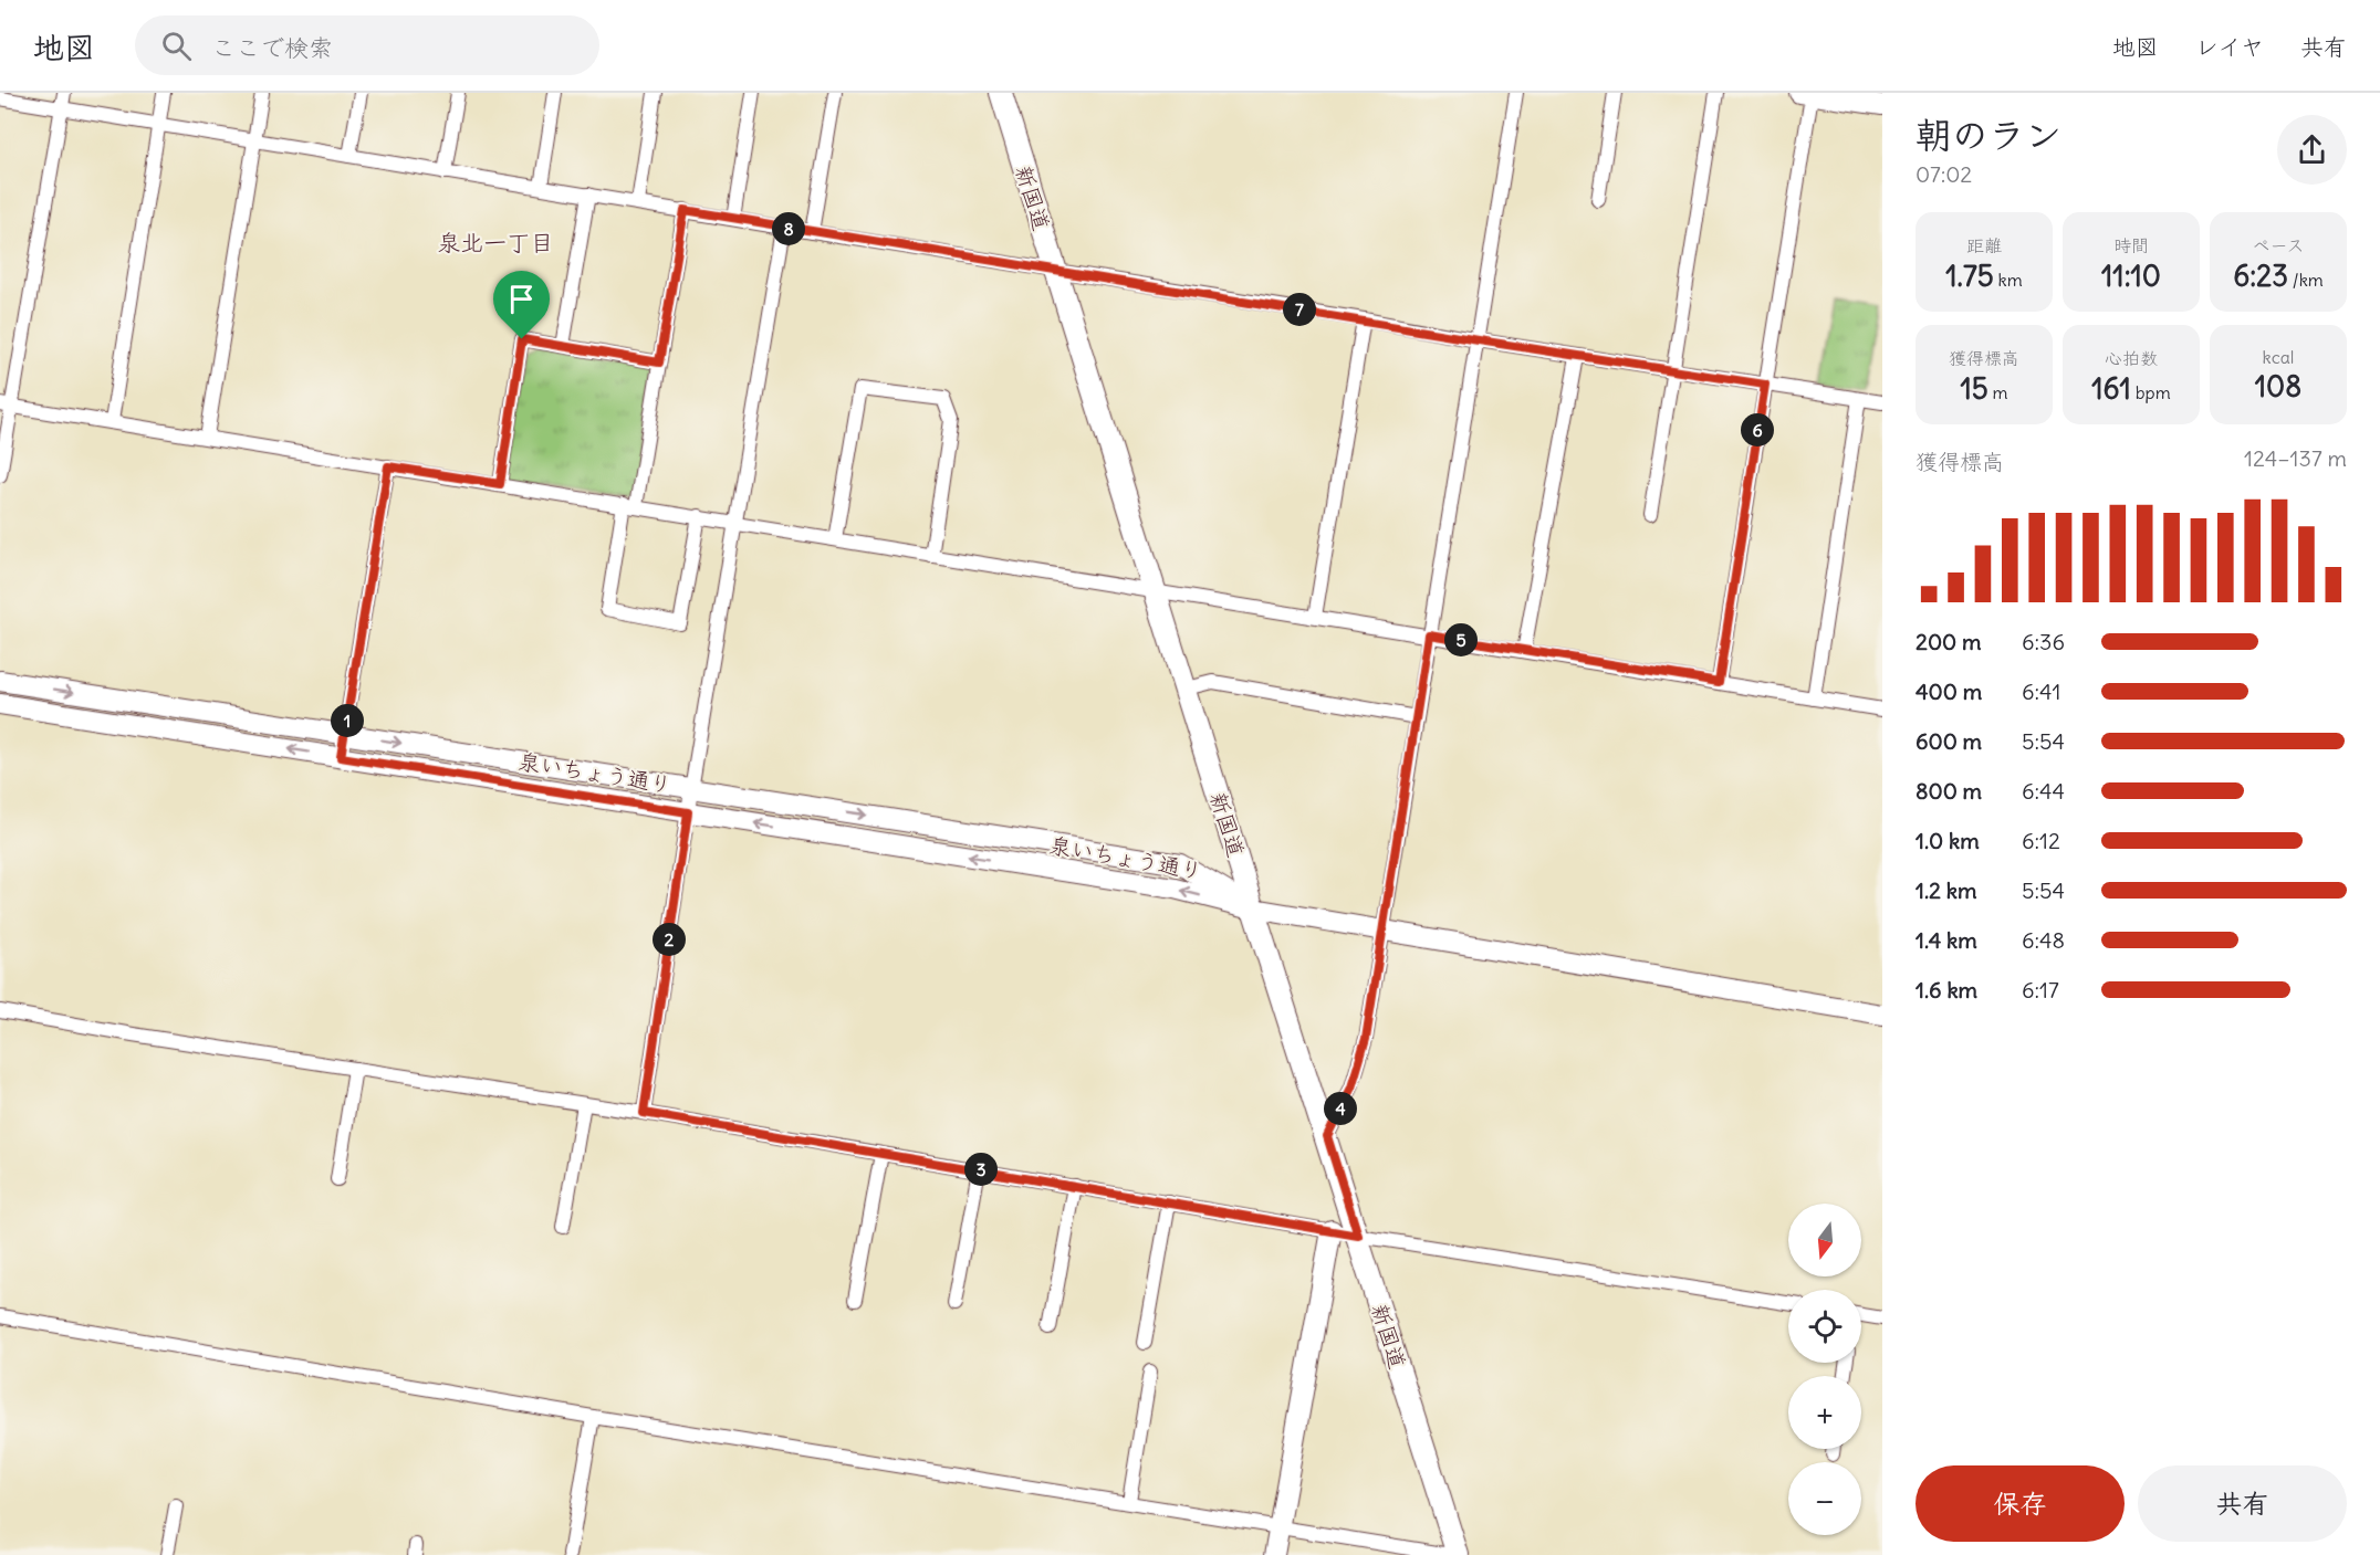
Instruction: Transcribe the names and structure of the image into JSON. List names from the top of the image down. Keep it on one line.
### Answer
{"streets":{"main road":["新国道","泉いちょう通り"]},"crossings":[["新国道","泉いちょう通り"]],"districts":["泉北一丁目"],"north":"bottom","page":{"header":"地図","search":"ここで検索","nav":["地図","レイヤ","共有"],"heading":["朝のラン","07:02"],"stats":[["距離","1.75 km"],["時間","11:10"],["ペース","6:23 /km"],["獲得標高","15 m"],["心拍数","161 bpm"],["kcal","108"]],"pins":["8","7","6","5","1","2","4","3"],"chart":["獲得標高","124–137 m"],"list":[{"name":"200 m","note":"6:36"},{"name":"400 m","note":"6:41"},{"name":"600 m","note":"5:54"},{"name":"800 m","note":"6:44"},{"name":"1.0 km","note":"6:12"},{"name":"1.2 km","note":"5:54"},{"name":"1.4 km","note":"6:48"},{"name":"1.6 km","note":"6:17"}],"map_buttons":["+","−"],"buttons":["保存","共有"]}}
